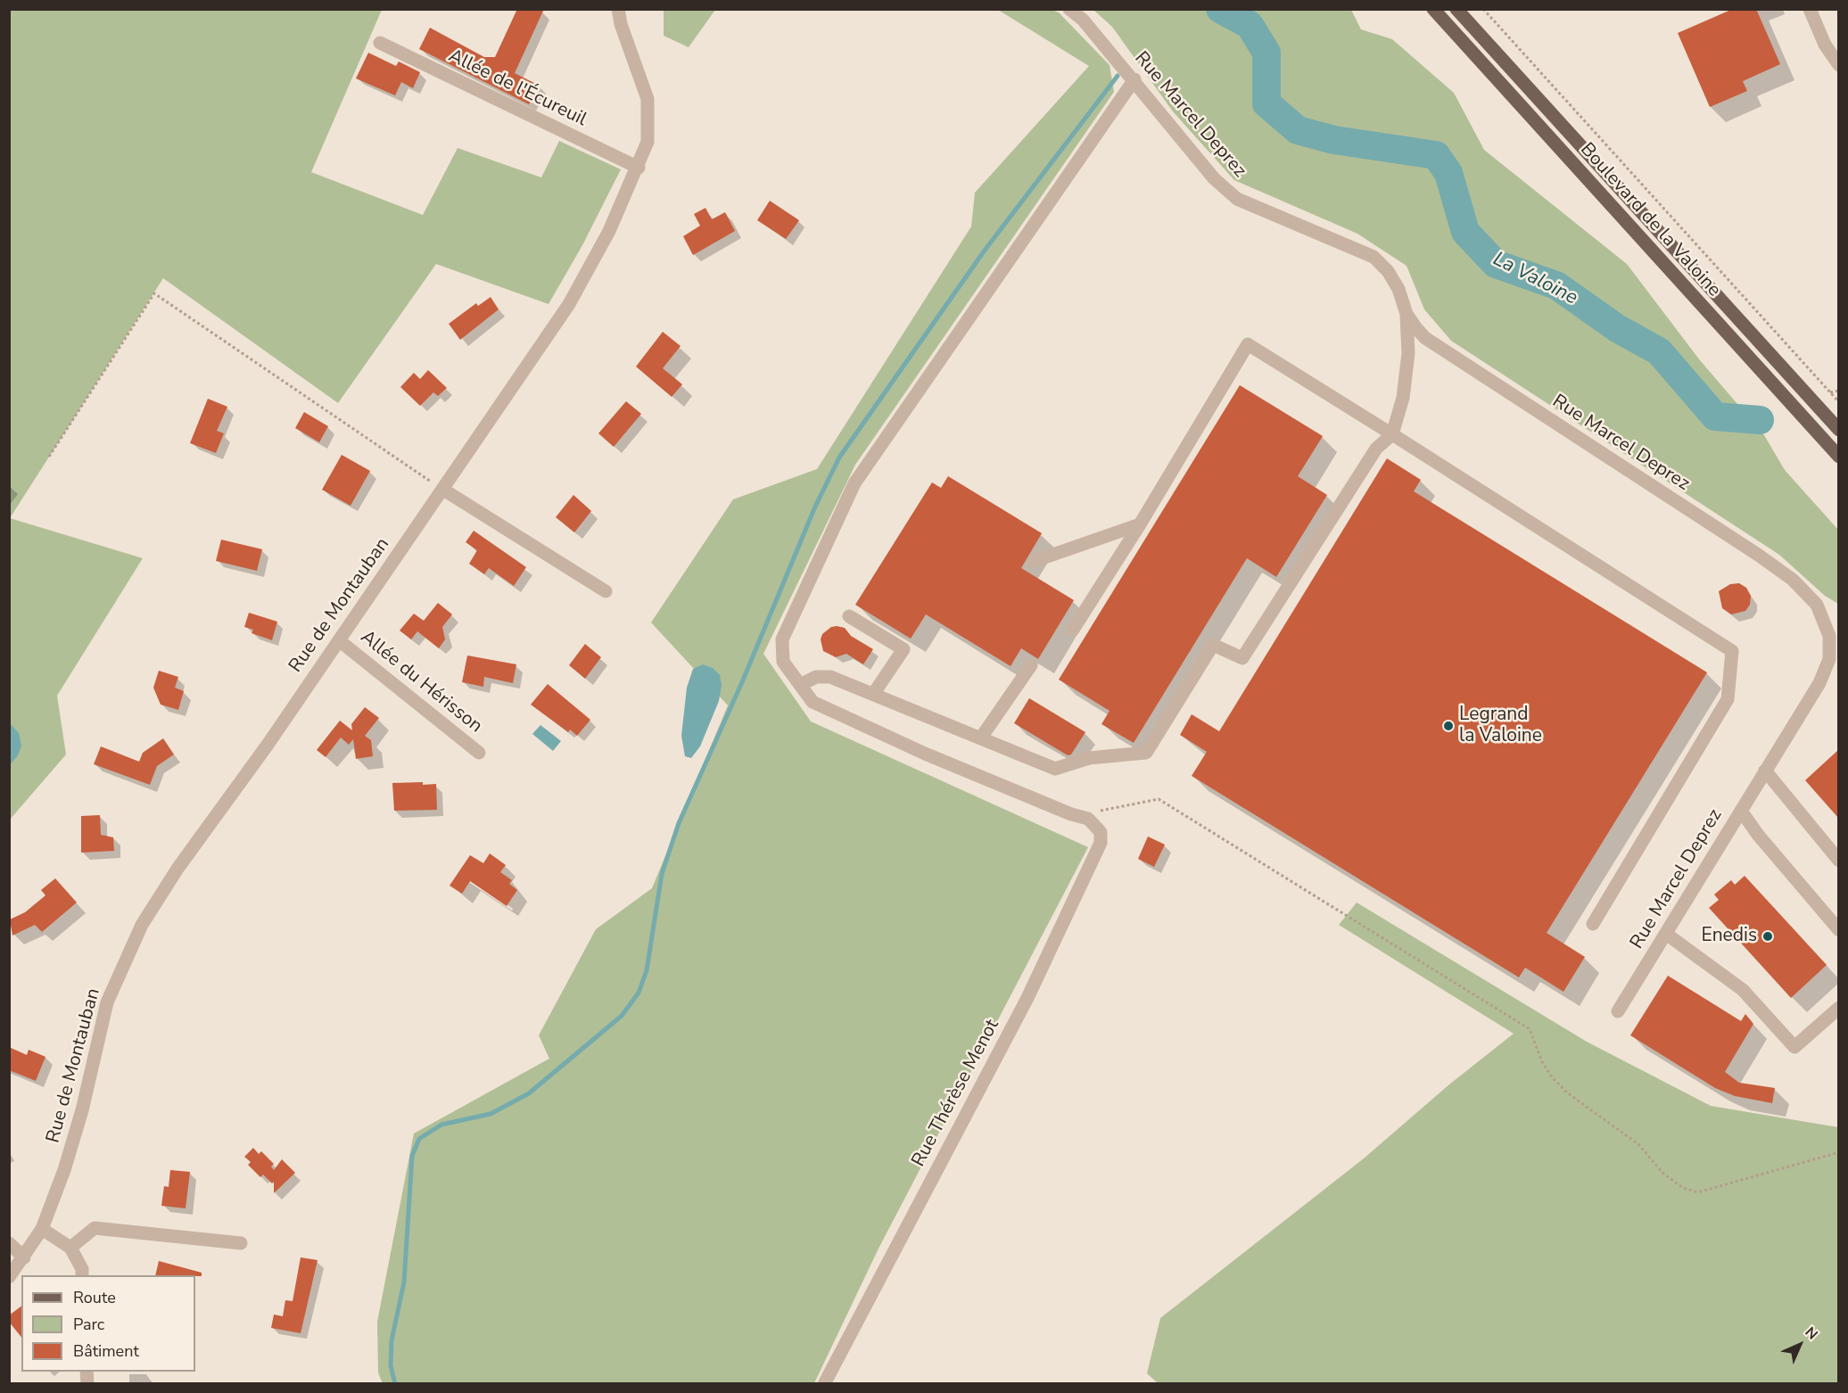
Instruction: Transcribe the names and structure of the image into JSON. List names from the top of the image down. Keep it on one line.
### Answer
{"streets":{"main road":["Boulevard de la Valoine"],"street":["Allée de l'Écureuil","Rue Marcel Deprez","Rue de Montauban","Allée du Hérisson","Rue Thérèse Menot"]},"crossings":[["Allée de l'Écureuil","Rue de Montauban"],["Rue de Montauban","Allée du Hérisson"]],"water":["La Valoine"],"places":["Legrand la Valoine","Enedis"],"legend":["Route","Parc","Bâtiment"],"north":"top right"}
